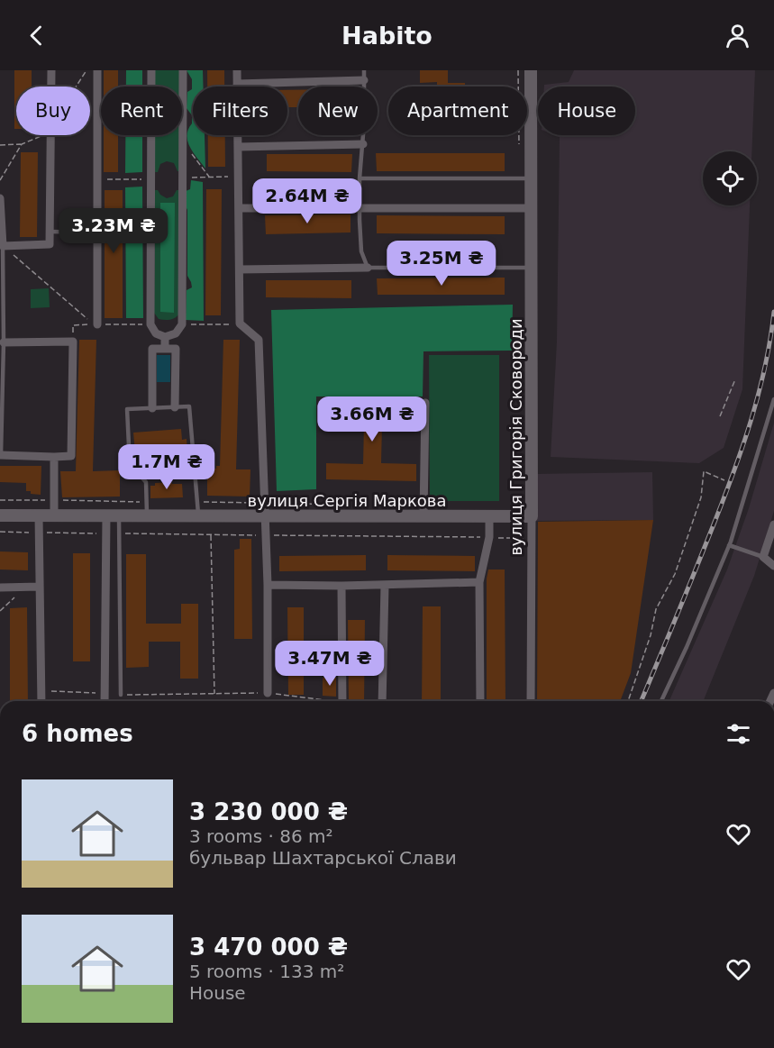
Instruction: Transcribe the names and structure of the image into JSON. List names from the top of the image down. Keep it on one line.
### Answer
{"streets":{"street":["вулиця Григорія Сковороди","вулиця Сергія Маркова"]},"crossings":[["вулиця Григорія Сковороди","вулиця Сергія Маркова"]],"page":{"header":"Habito","chip":["Buy","Rent","Filters","New","Apartment","House"],"price":["2.64M ₴","3.23M ₴","3.25M ₴","3.66M ₴","1.7M ₴","3.47M ₴"],"heading":"6 homes","list":[{"name":"3 230 000 ₴","note":"3 rooms · 86 m² · бульвар Шахтарської Слави"},{"name":"3 470 000 ₴","note":"5 rooms · 133 m² · House"}]}}
